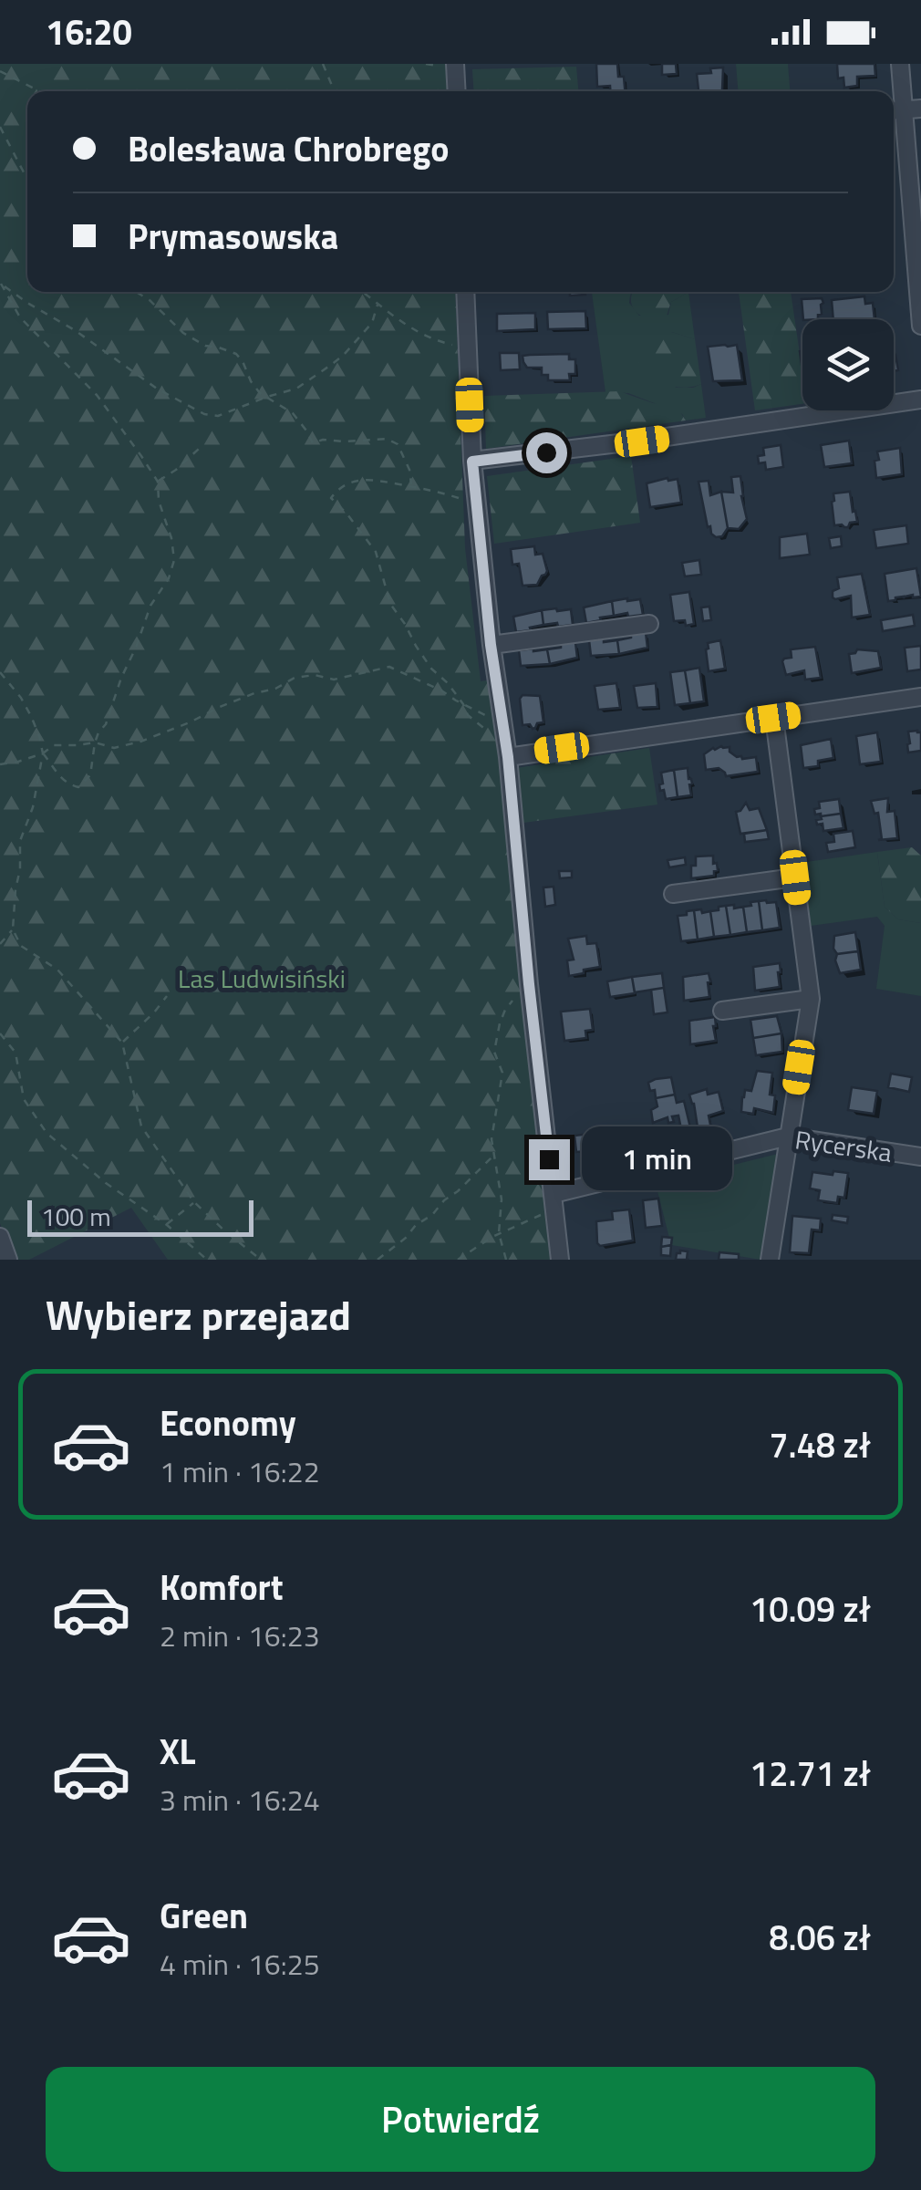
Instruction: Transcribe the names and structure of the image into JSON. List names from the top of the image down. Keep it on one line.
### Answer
{"streets":{"street":["Rycerska"]},"parks":["Las Ludwisiński"],"scale_bar":"100 m","page":{"status":"16:20","banner":["Bolesława Chrobrego","Prymasowska"],"bubble":"1 min","scale":"100 m","heading":"Wybierz przejazd","list":[{"name":"Economy","note":"1 min · 16:22","value":"7.48 zł"},{"name":"Komfort","note":"2 min · 16:23","value":"10.09 zł"},{"name":"XL","note":"3 min · 16:24","value":"12.71 zł"},{"name":"Green","note":"4 min · 16:25","value":"8.06 zł"}],"buttons":"Potwierdź"}}
